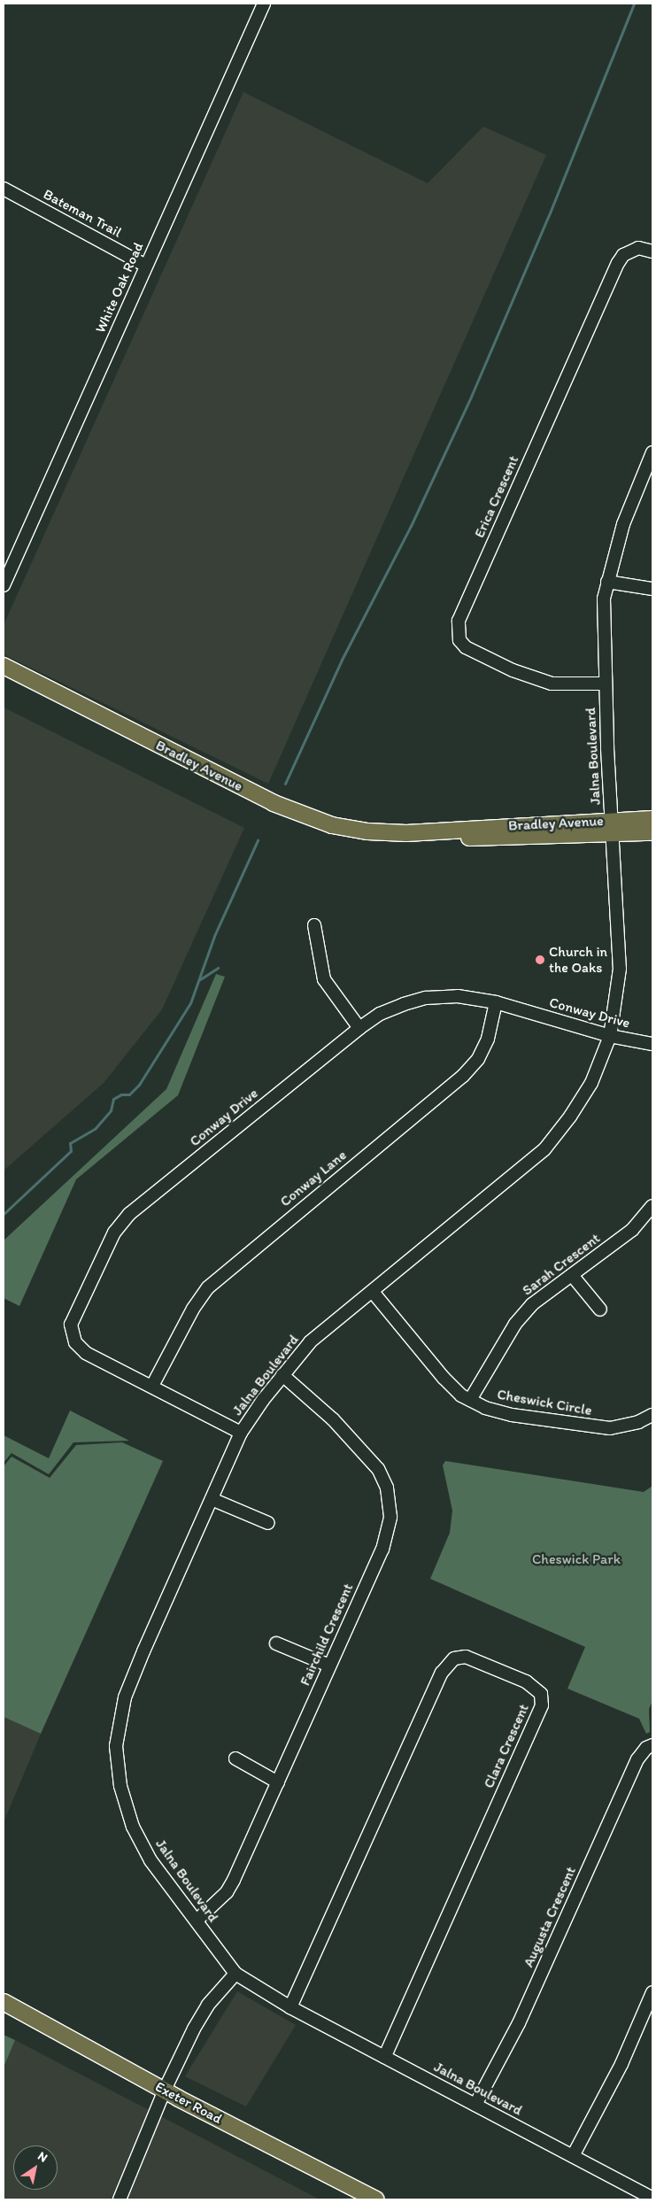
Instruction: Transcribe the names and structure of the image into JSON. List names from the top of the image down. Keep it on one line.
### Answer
{"streets":{"main road":["Bradley Avenue","Exeter Road"],"street":["Bateman Trail","White Oak Road","Erica Crescent","Jalna Boulevard","Conway Drive","Conway Lane","Sarah Crescent","Cheswick Circle","Fairchild Crescent","Clara Crescent","Augusta Crescent"]},"crossings":[["Bateman Trail","White Oak Road"],["Erica Crescent","Jalna Boulevard"],["Jalna Boulevard","Bradley Avenue"],["Jalna Boulevard","Conway Drive"],["Jalna Boulevard","Cheswick Circle"],["Jalna Boulevard","Fairchild Crescent"],["Jalna Boulevard","Clara Crescent"],["Jalna Boulevard","Augusta Crescent"],["Conway Drive","Conway Lane"],["Sarah Crescent","Cheswick Circle"]],"parks":["Cheswick Park"],"places":["Church in the Oaks"],"north":"top right"}
